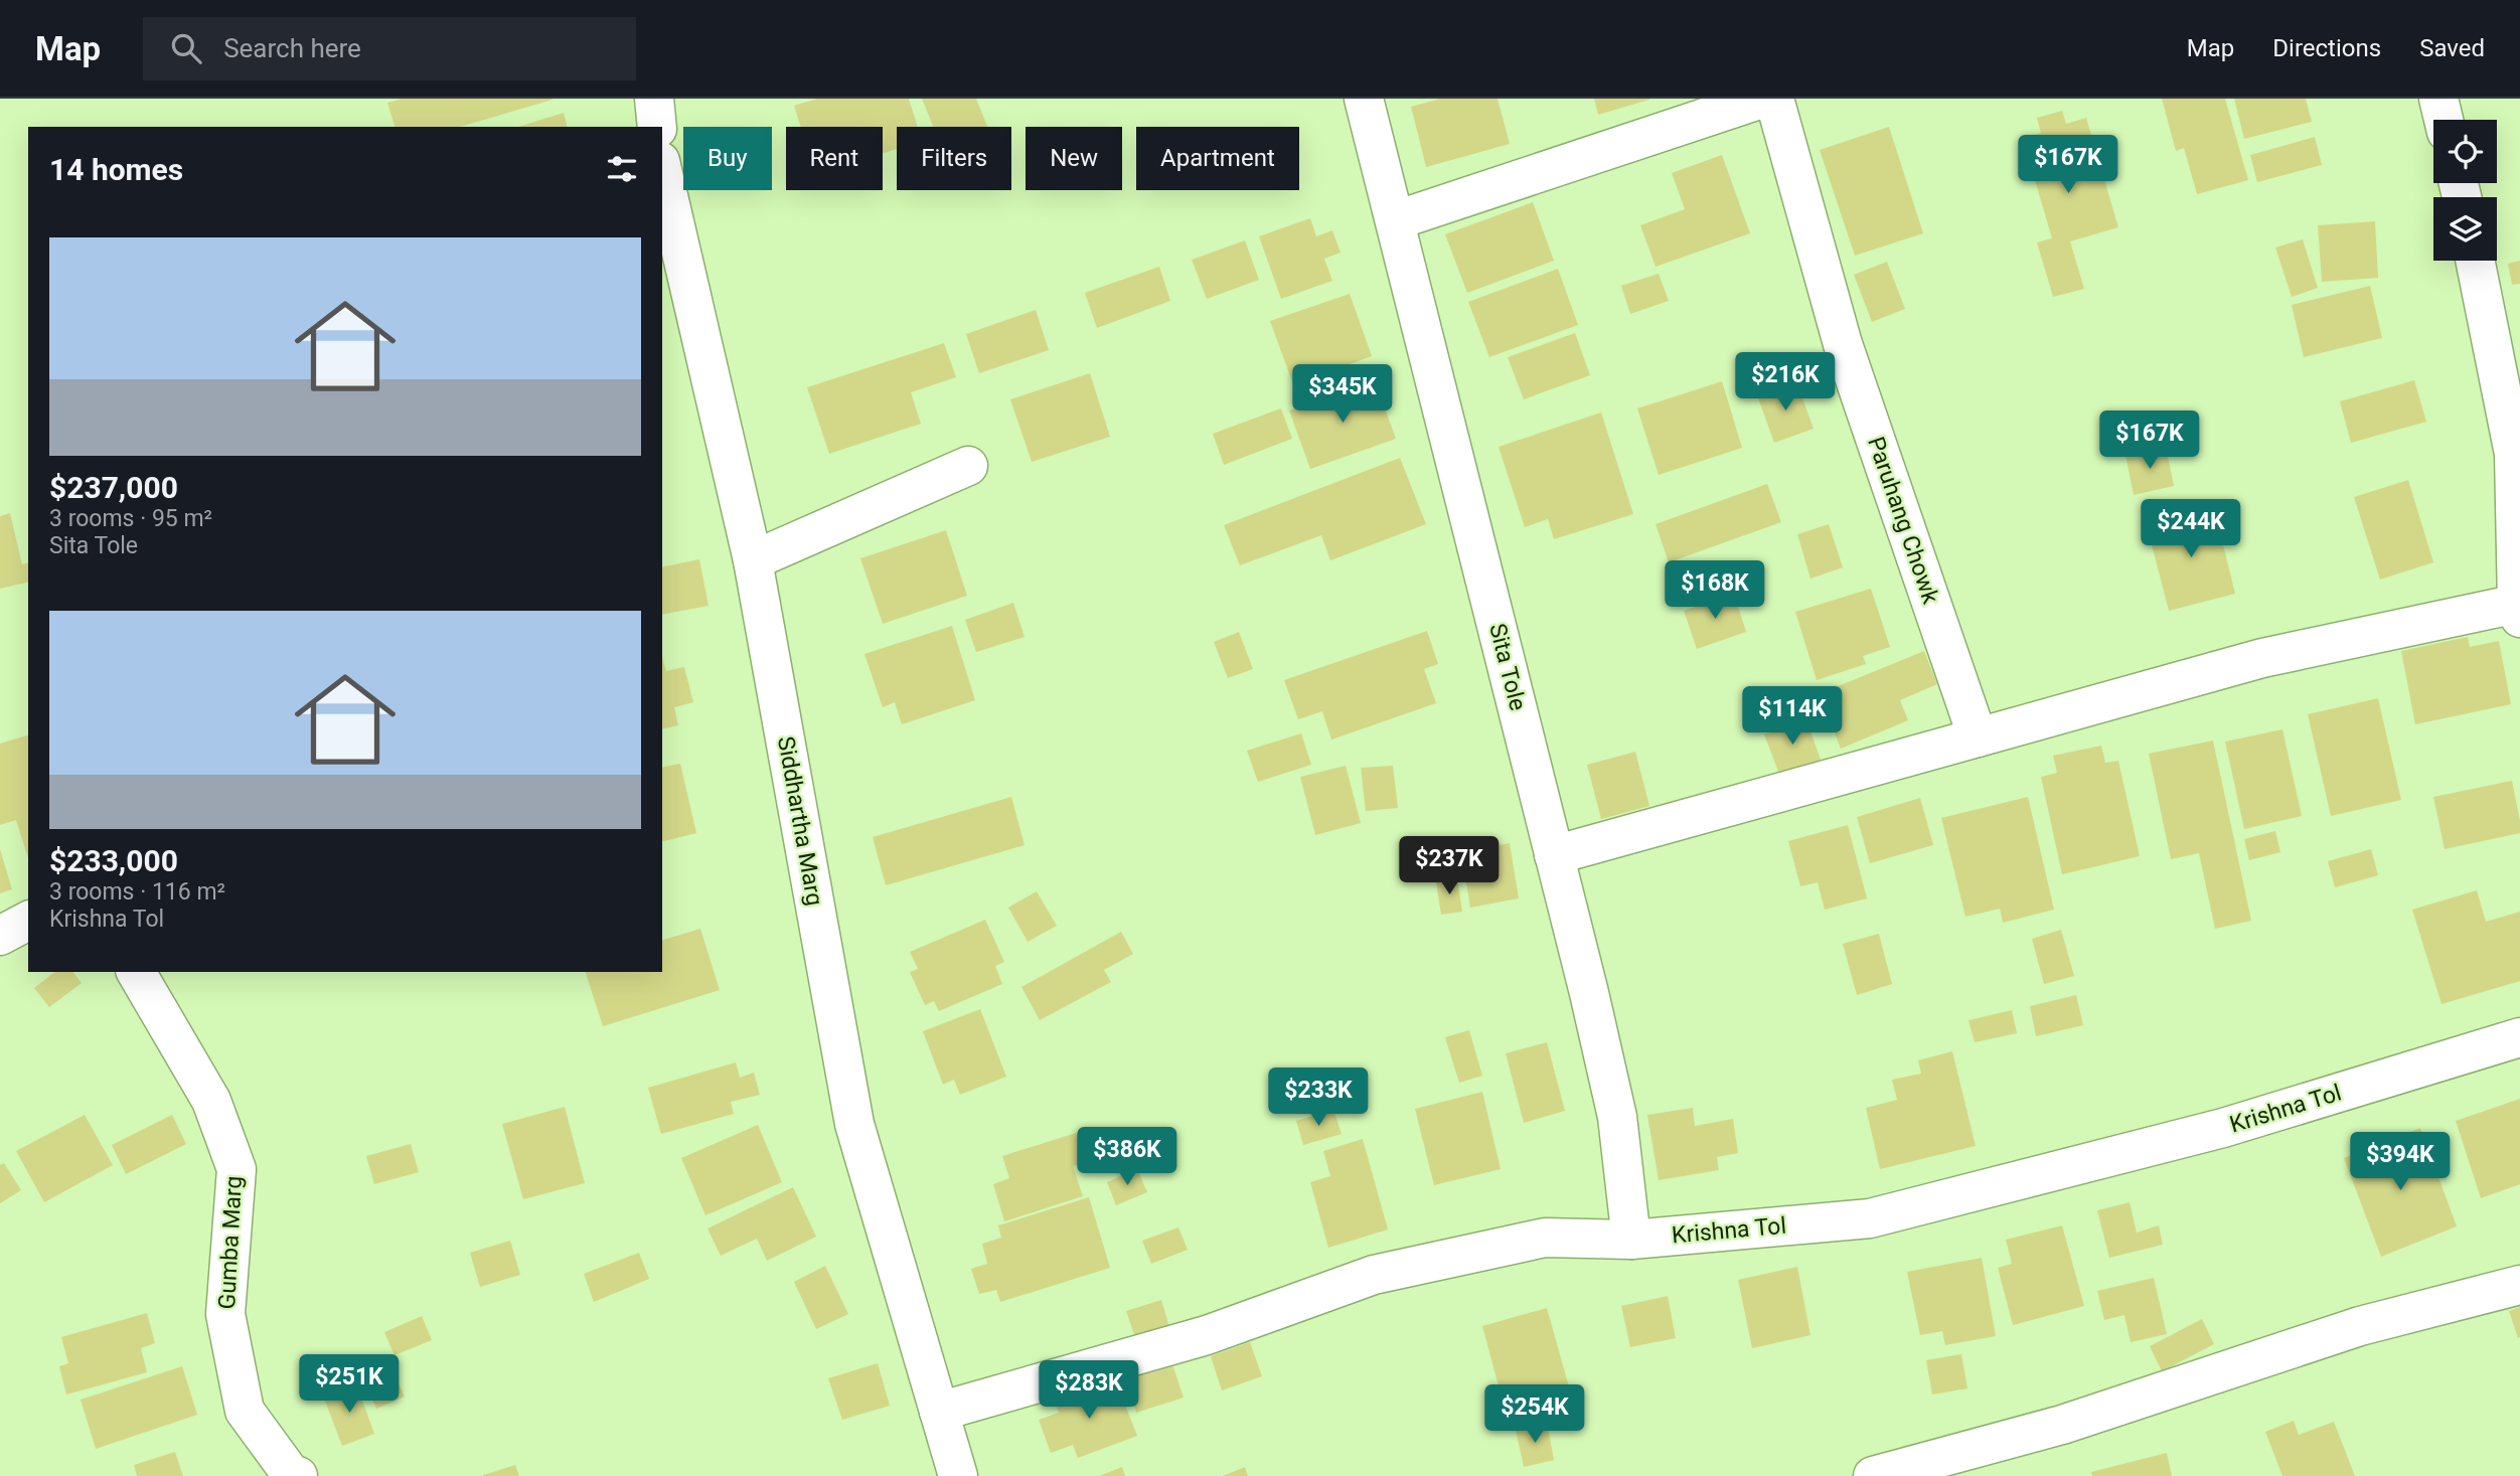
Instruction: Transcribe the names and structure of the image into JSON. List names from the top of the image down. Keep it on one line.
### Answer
{"streets":{"street":["Paruhang Chowk","Sita Tole","Siddhartha Marg","Krishna Tol","Gumba Marg"]},"crossings":[["Sita Tole","Krishna Tol"],["Siddhartha Marg","Krishna Tol"]],"page":{"header":"Map","search":"Search here","nav":["Map","Directions","Saved"],"chip":["Buy","Rent","Filters","New","Apartment"],"heading":"14 homes","price":["$167K","$216K","$345K","$167K","$244K","$168K","$114K","$237K","$233K","$386K","$394K","$251K","$283K","$254K"],"list":[{"name":"$237,000","note":"3 rooms · 95 m² · Sita Tole"},{"name":"$233,000","note":"3 rooms · 116 m² · Krishna Tol"}]}}
